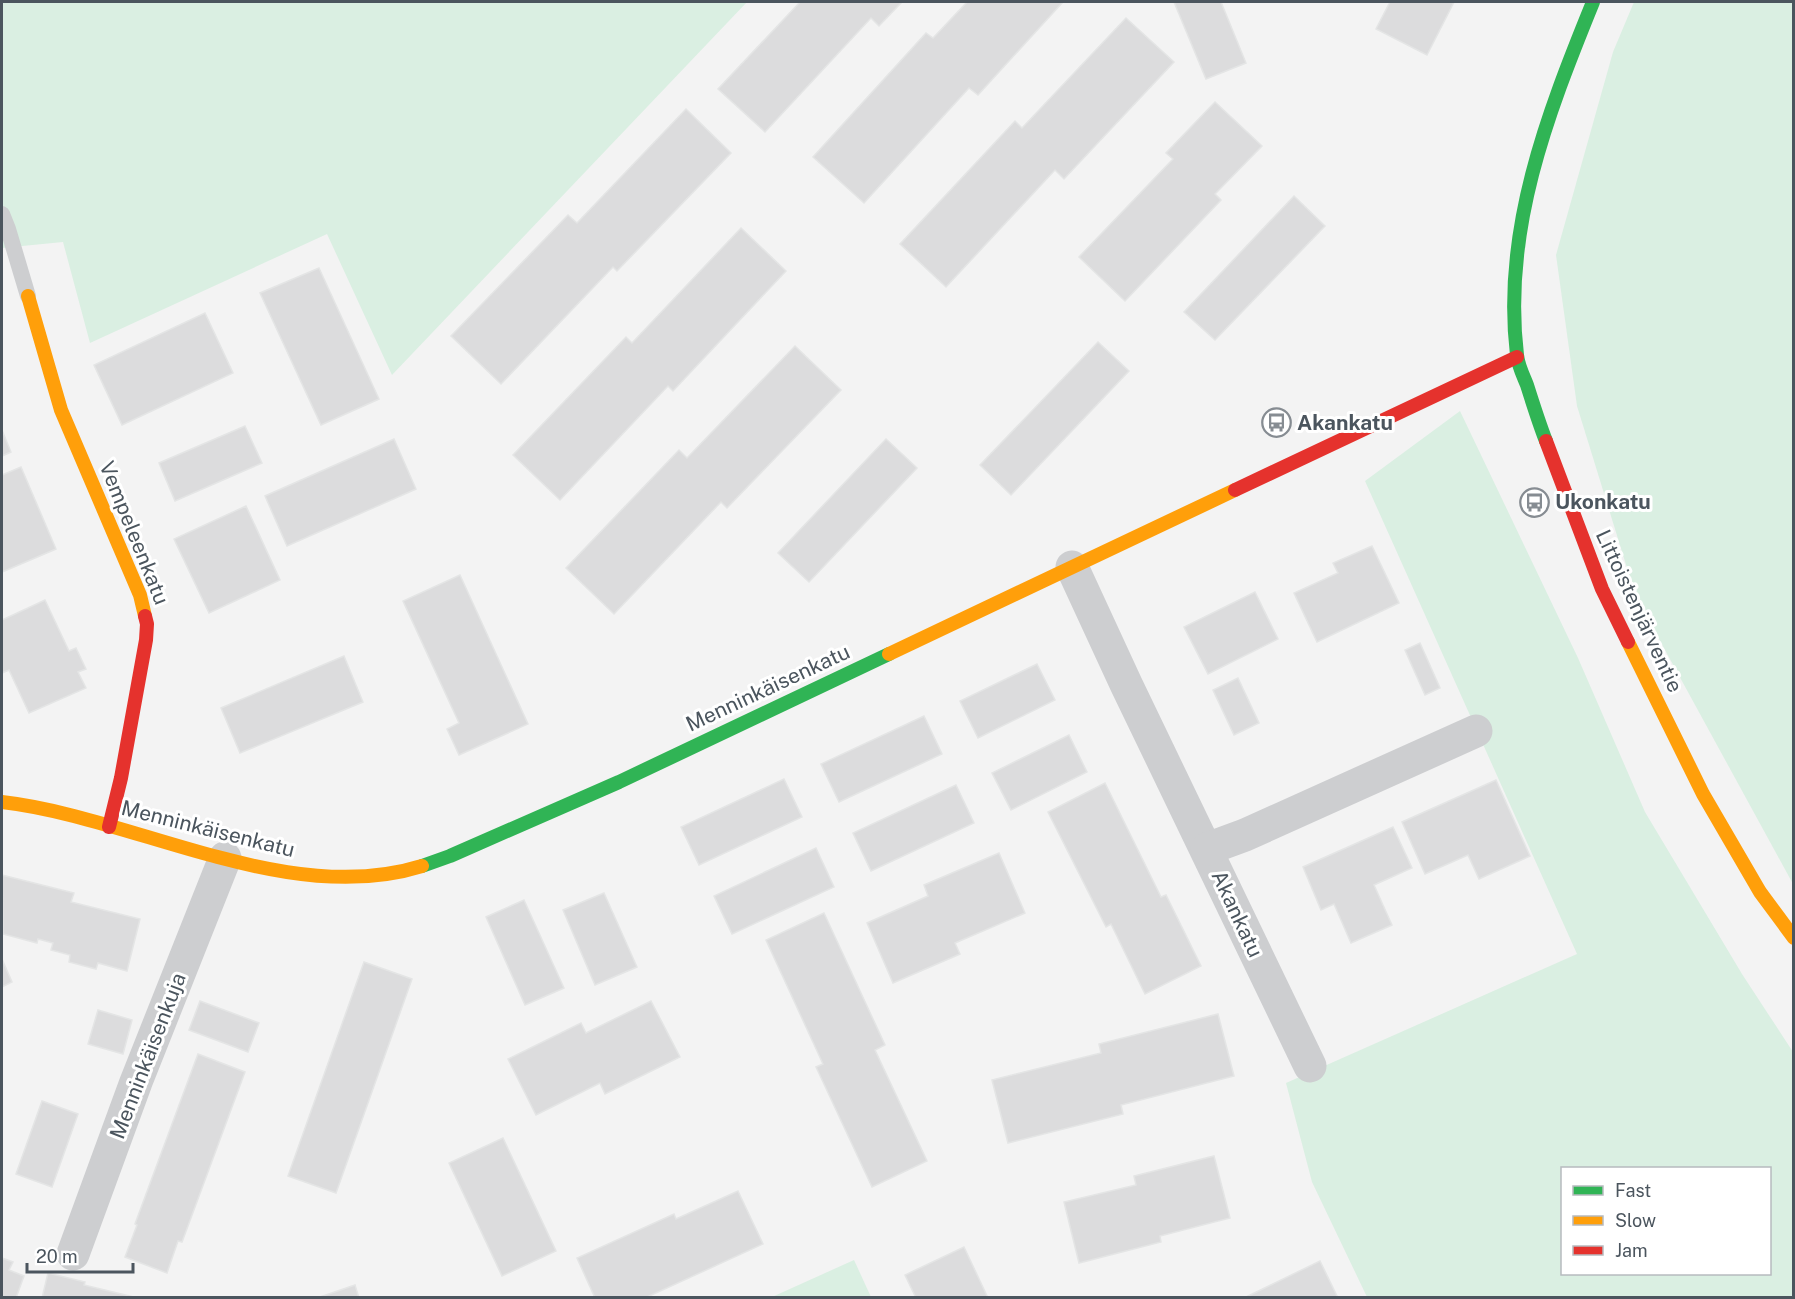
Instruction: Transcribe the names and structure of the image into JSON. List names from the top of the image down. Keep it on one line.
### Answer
{"streets":{"street":["Vempeleenkatu","Littoistenjärventie","Menninkäisenkatu","Akankatu","Menninkäisenkuja"]},"crossings":[["Vempeleenkatu","Menninkäisenkatu"],["Littoistenjärventie","Menninkäisenkatu"],["Menninkäisenkatu","Akankatu"],["Menninkäisenkatu","Menninkäisenkuja"]],"places":{"bus stop":["Akankatu","Ukonkatu"]},"legend":["Fast","Slow","Jam"],"scale_bar":"20 m"}
